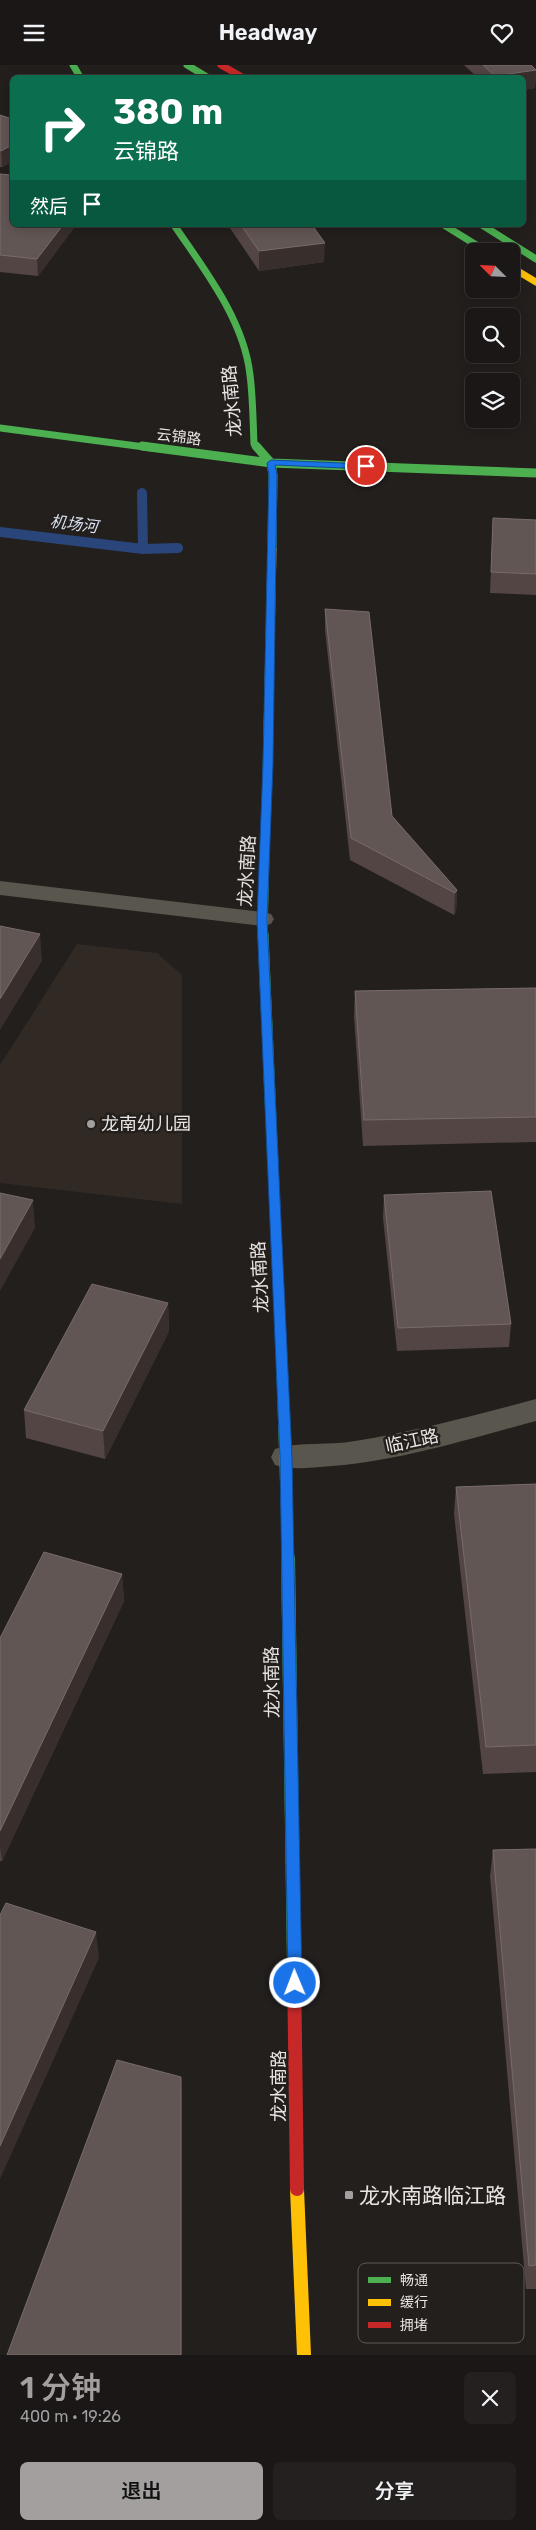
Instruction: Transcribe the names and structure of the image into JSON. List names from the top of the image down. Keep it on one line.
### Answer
{"streets":{"main road":["龙水南路","云锦路"],"street":["临江路"]},"crossings":[["龙水南路","云锦路"],["龙水南路","临江路"]],"water":["机场河"],"places":{"other":["龙南幼儿园"],"transit":["龙水南路临江路"]},"legend":["畅通","缓行","拥堵"],"north":"top left","page":{"header":"Headway","turn":["380 m","云锦路"],"then":"然后","heading":["1 分钟","400 m · 19:26"],"buttons":["退出","分享"]}}
